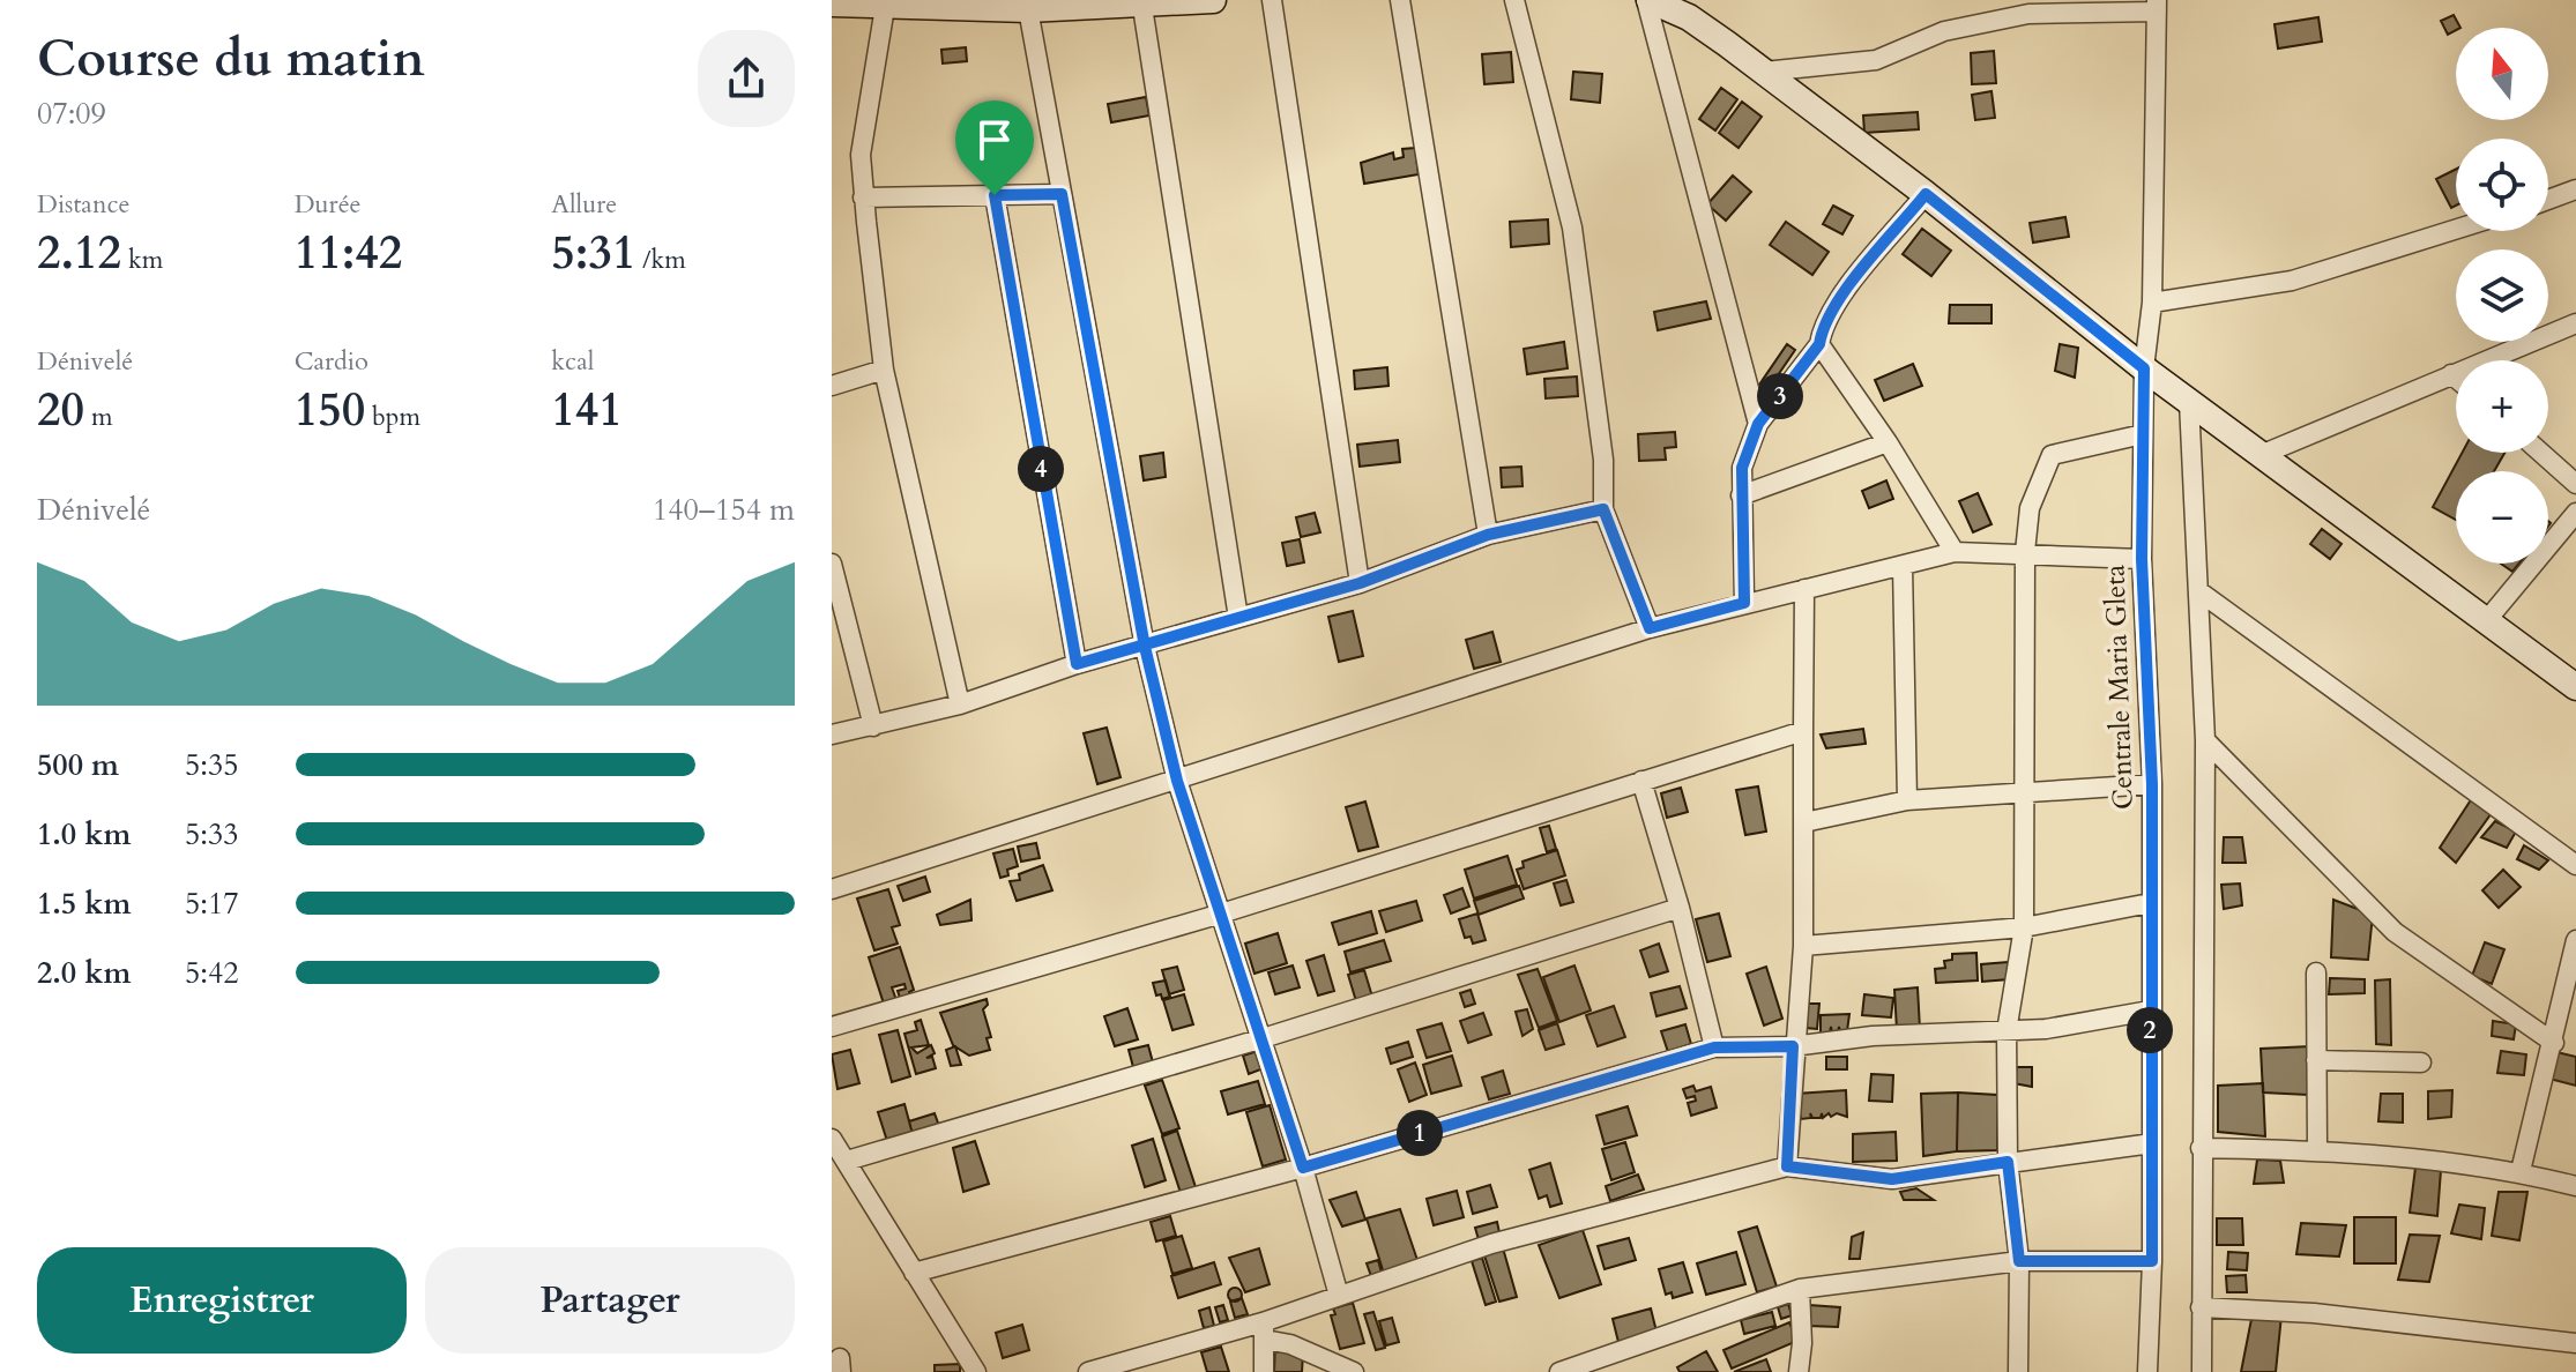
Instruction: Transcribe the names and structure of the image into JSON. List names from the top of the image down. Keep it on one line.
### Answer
{"streets":{"street":["Centrale Maria Gleta"]},"north":"top","page":{"heading":["Course du matin","07:09"],"map_buttons":["+","−"],"stats":[["Distance","2.12 km"],["Durée","11:42"],["Allure","5:31 /km"],["Dénivelé","20 m"],["Cardio","150 bpm"],["kcal","141"]],"pins":["3","4","2","1"],"chart":["Dénivelé","140–154 m"],"list":[{"name":"500 m","note":"5:35"},{"name":"1.0 km","note":"5:33"},{"name":"1.5 km","note":"5:17"},{"name":"2.0 km","note":"5:42"}],"buttons":["Enregistrer","Partager"]}}
